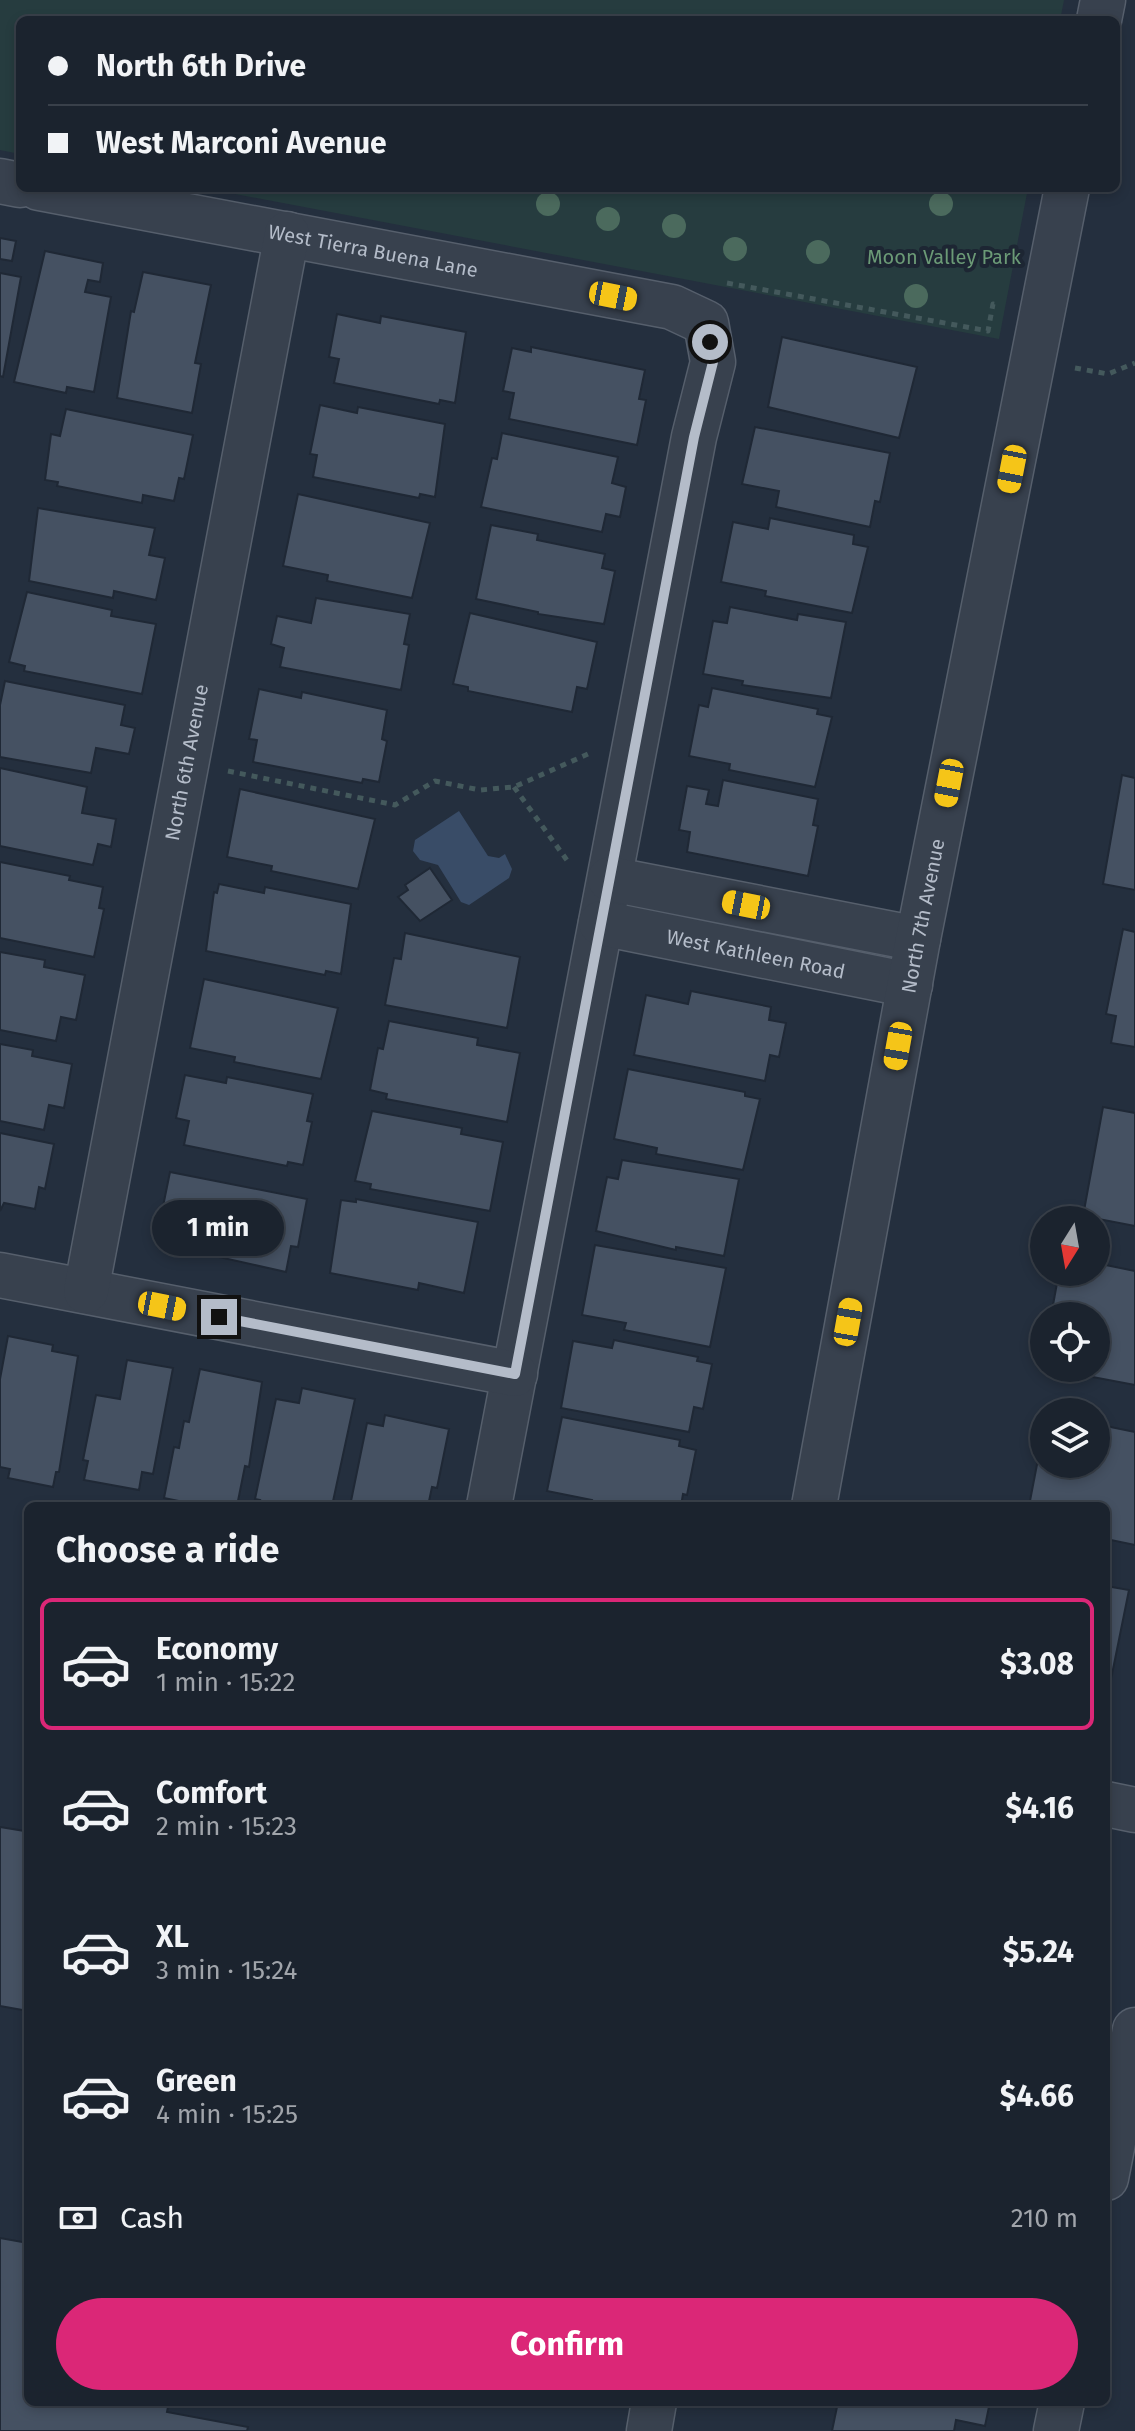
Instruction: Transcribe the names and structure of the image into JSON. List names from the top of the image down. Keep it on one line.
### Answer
{"streets":{"street":["West Tierra Buena Lane","North 6th Avenue","North 7th Avenue","West Kathleen Road"]},"crossings":[["West Tierra Buena Lane","North 6th Avenue"],["North 7th Avenue","West Kathleen Road"]],"parks":["Moon Valley Park"],"north":"bottom","page":{"banner":["North 6th Drive","West Marconi Avenue"],"bubble":"1 min","heading":"Choose a ride","list":[{"name":"Economy","note":"1 min · 15:22","value":"$3.08"},{"name":"Comfort","note":"2 min · 15:23","value":"$4.16"},{"name":"XL","note":"3 min · 15:24","value":"$5.24"},{"name":"Green","note":"4 min · 15:25","value":"$4.66"}],"pay":["Cash","210 m"],"buttons":"Confirm"}}
